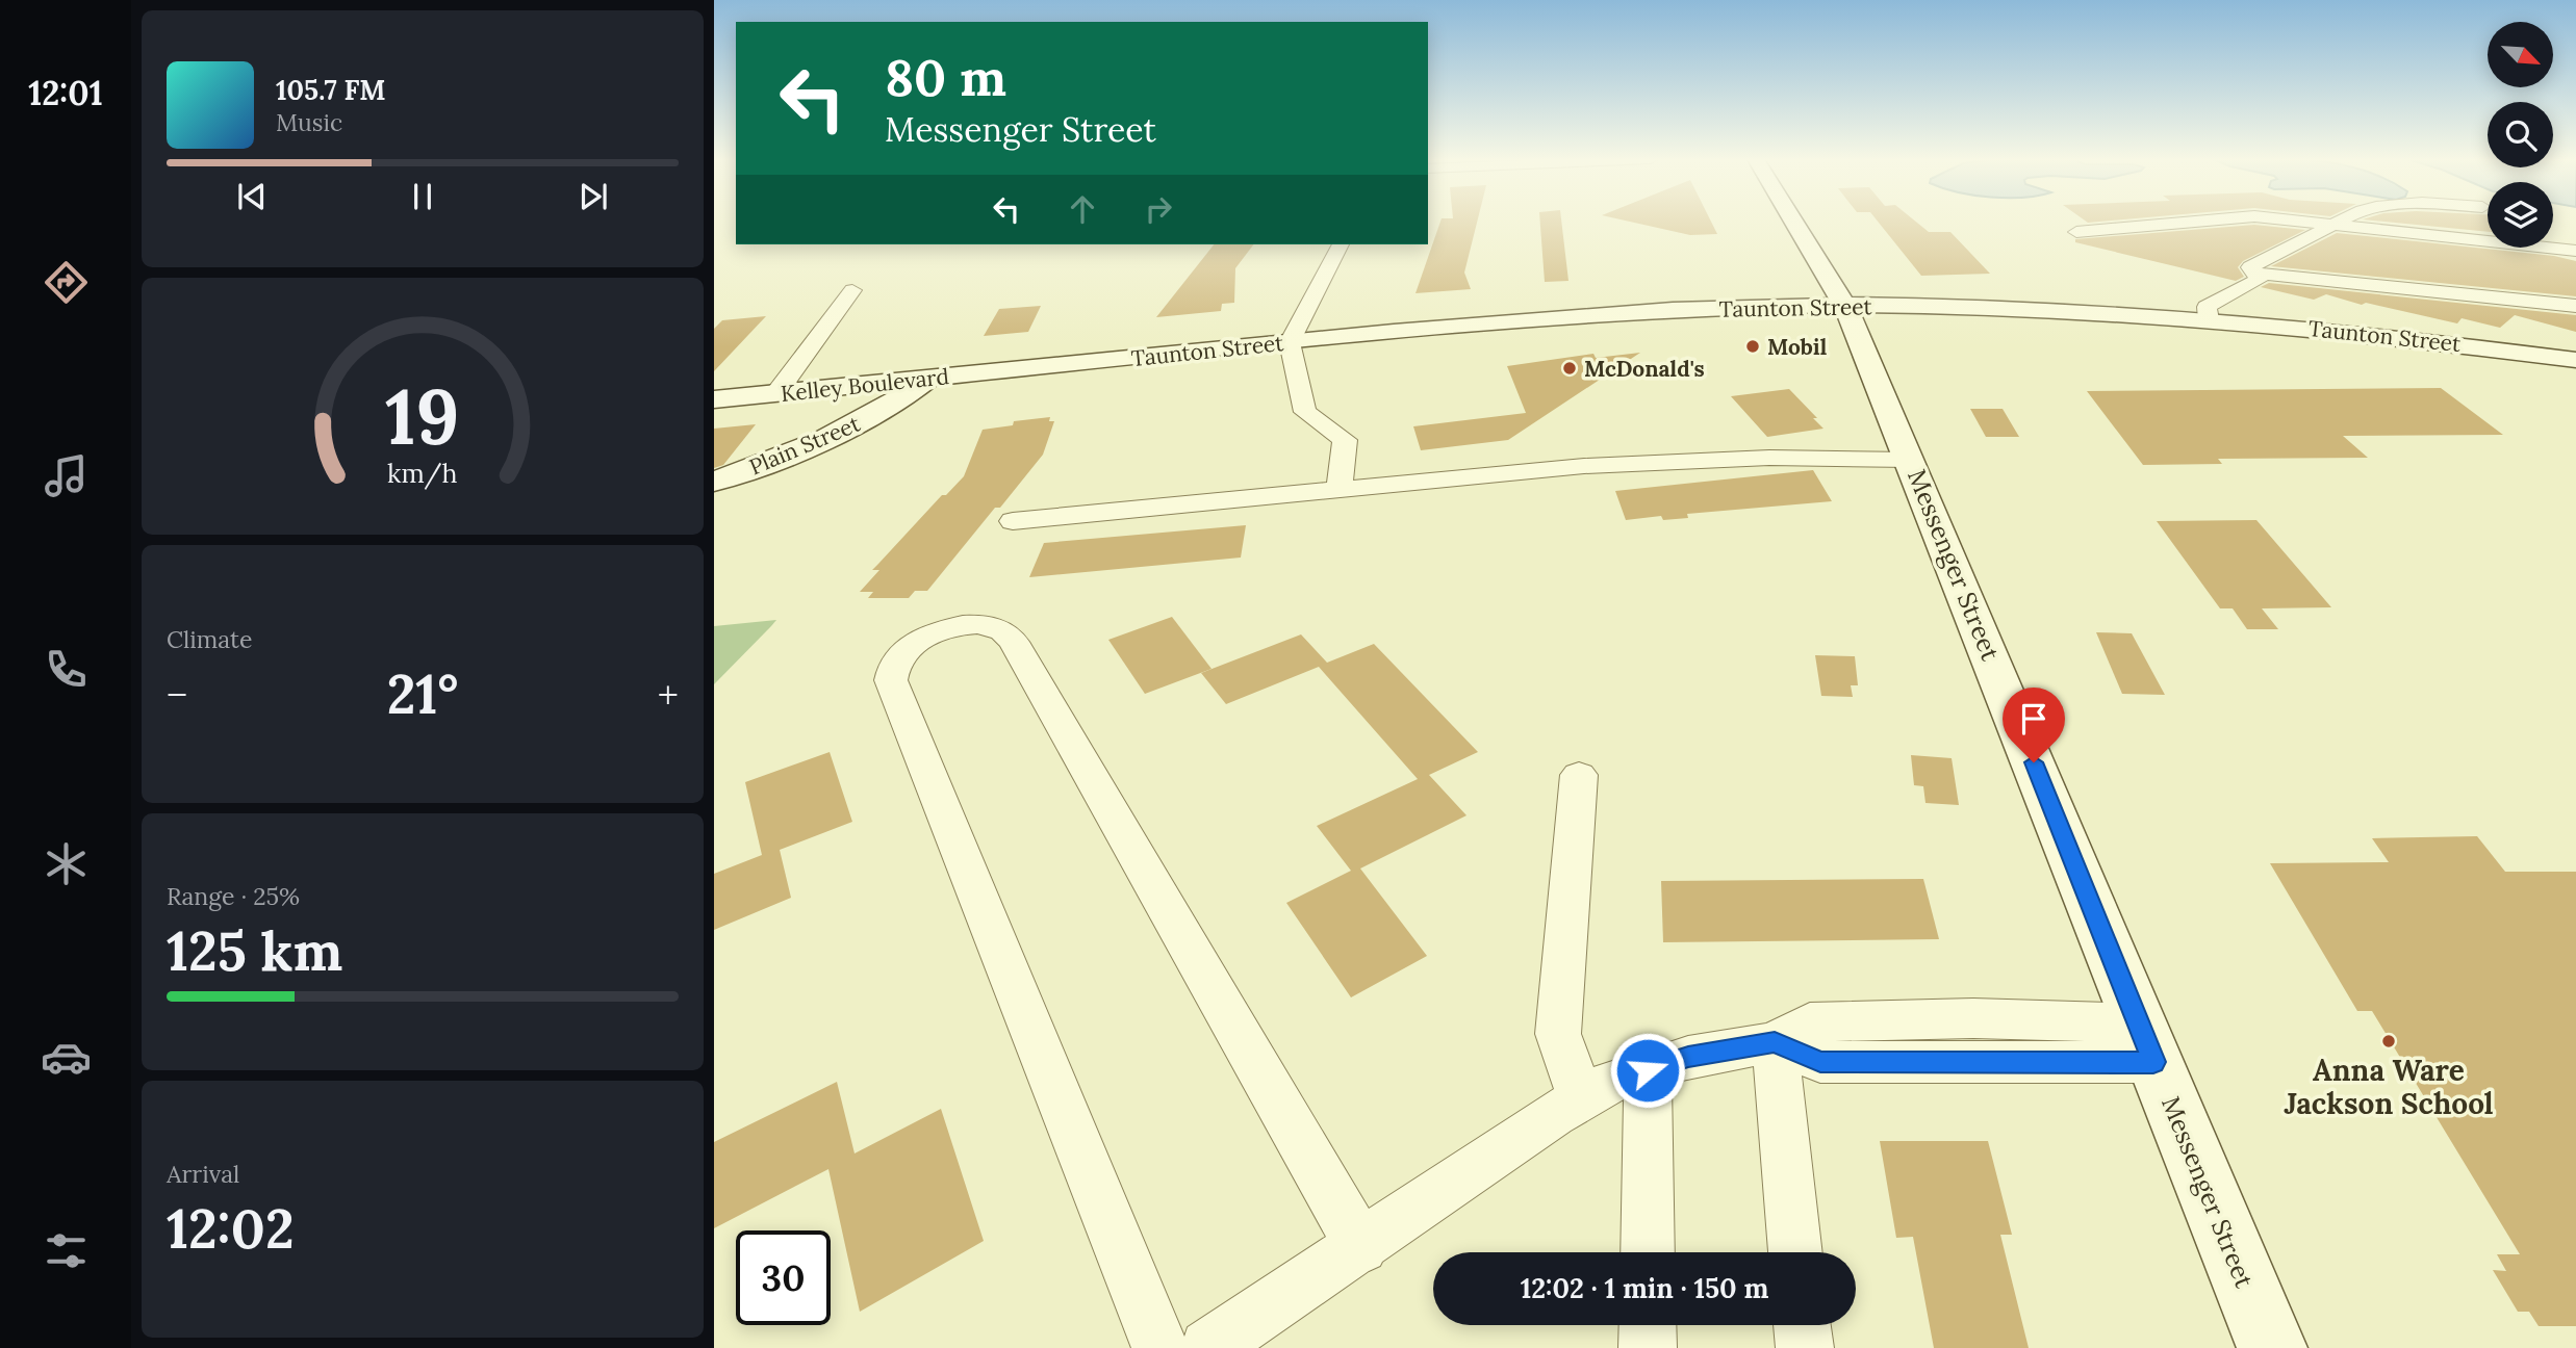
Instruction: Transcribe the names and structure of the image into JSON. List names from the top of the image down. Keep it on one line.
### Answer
{"streets":{"main road":["Taunton Street","Kelley Boulevard","Plain Street","Messenger Street"]},"crossings":[["Taunton Street","Kelley Boulevard"],["Taunton Street","Messenger Street"],["Kelley Boulevard","Plain Street"]],"places":["Mobil","McDonald's","Anna Ware Jackson School"],"north":"bottom right","page":{"tabs":"12:01","turn":["80 m","Messenger Street"],"song":["105.7 FM","Music"],"tile":["Climate",["Range · 25%","125 km"],["Arrival","12:02"]],"heat":["−","21°","+"],"limit":"30","trip":"12:02 · 1 min · 150 m","gauge":["19","km/h"]}}
